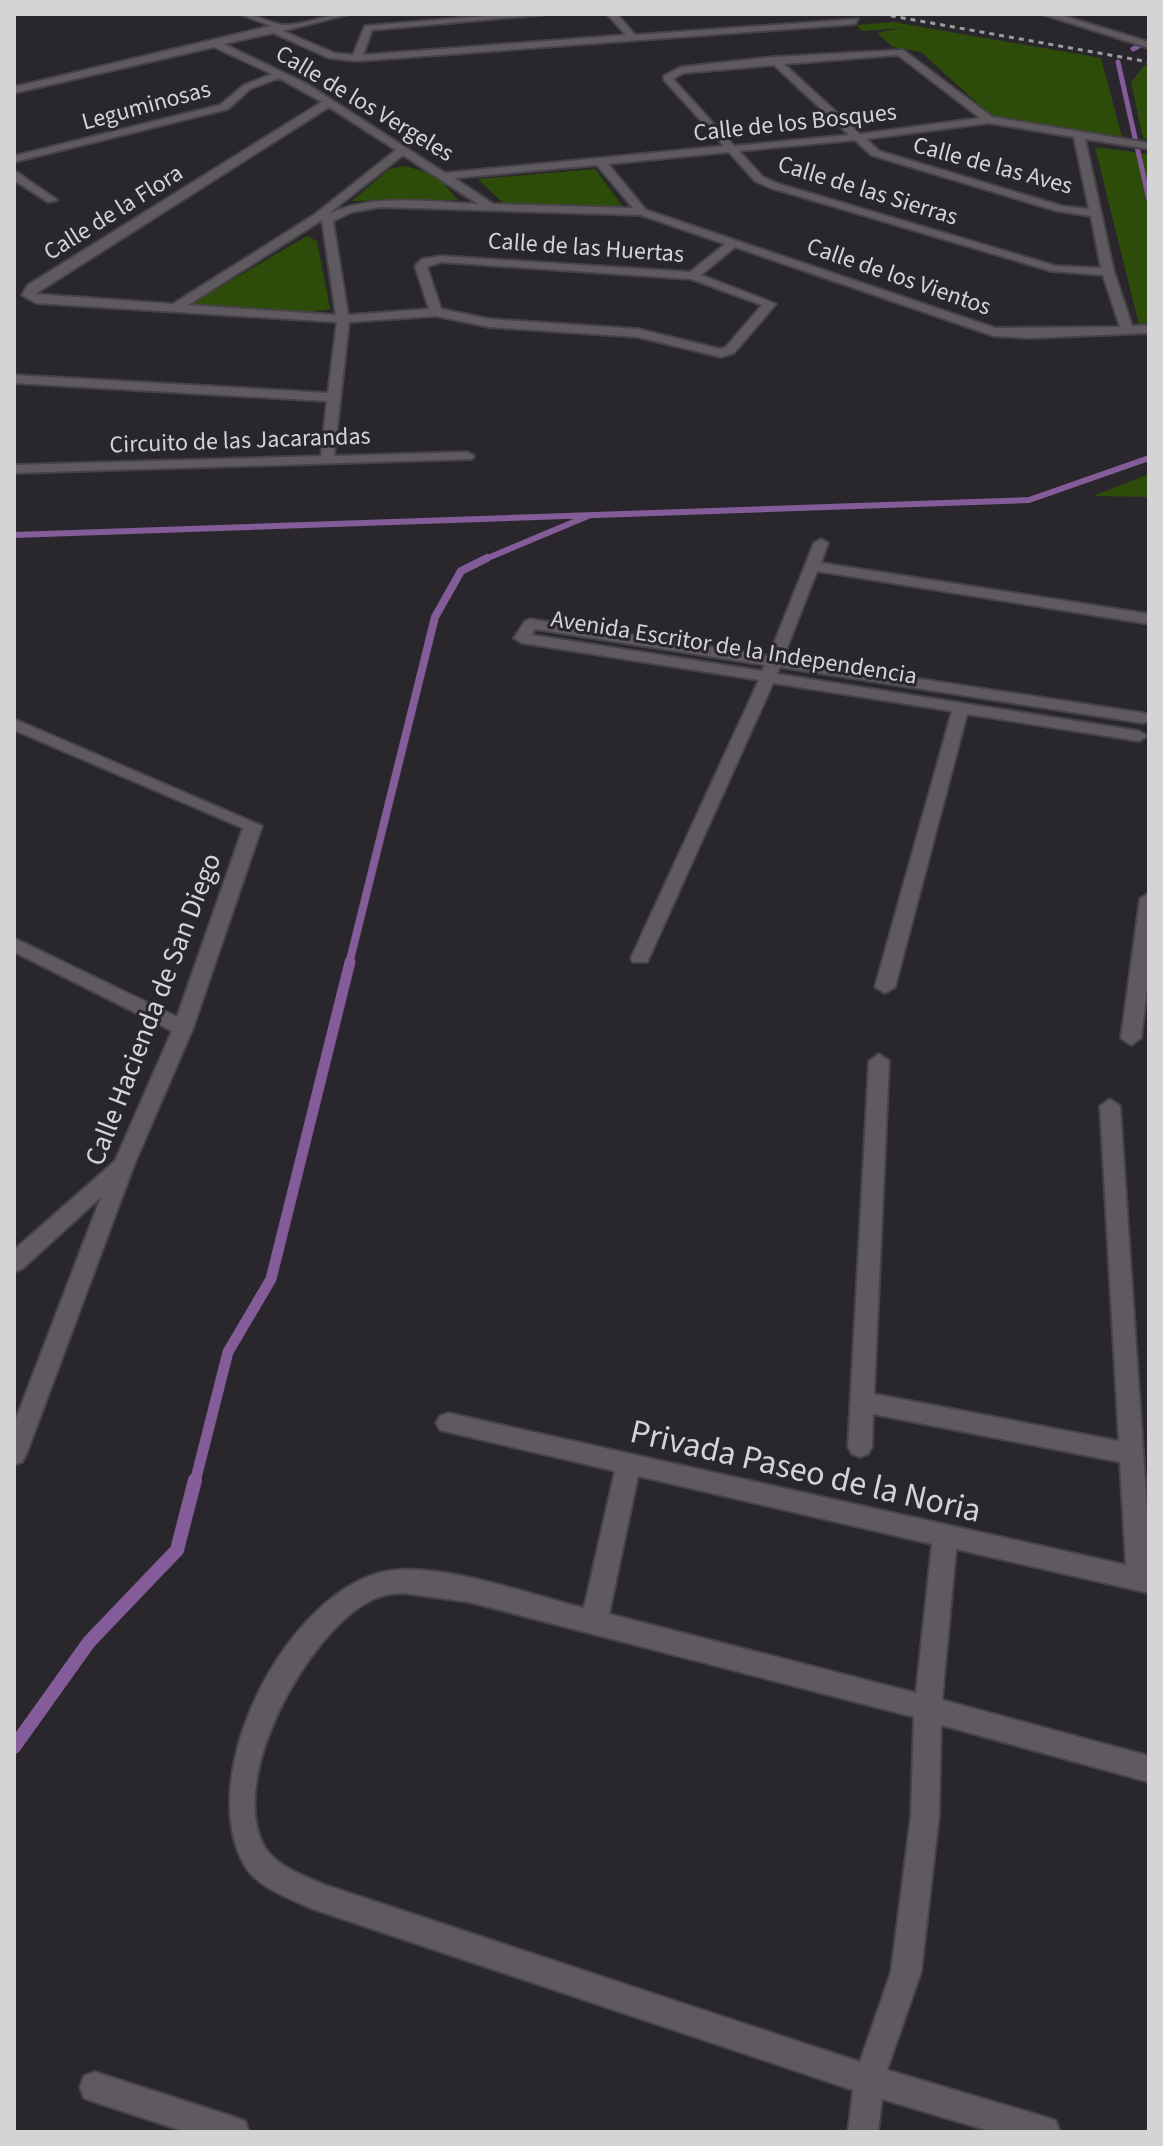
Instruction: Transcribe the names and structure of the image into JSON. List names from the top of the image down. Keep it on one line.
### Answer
{"streets":{"street":["Calle de los Vergeles","Leguminosas","Calle de los Bosques","Calle de las Aves","Calle de las Sierras","Calle de la Flora","Calle de las Huertas","Calle de los Vientos","Circuito de las Jacarandas","Avenida Escritor de la Independencia","Calle Hacienda de San Diego","Privada Paseo de la Noria"]},"crossings":[["Calle de los Vergeles","Leguminosas"],["Calle de los Vergeles","Calle de los Bosques"],["Calle de los Vergeles","Calle de la Flora"],["Calle de los Vergeles","Calle de los Vientos"],["Calle de los Bosques","Calle de las Aves"],["Calle de los Bosques","Calle de las Sierras"],["Calle de las Aves","Calle de las Sierras"],["Calle de la Flora","Calle de las Huertas"]]}
